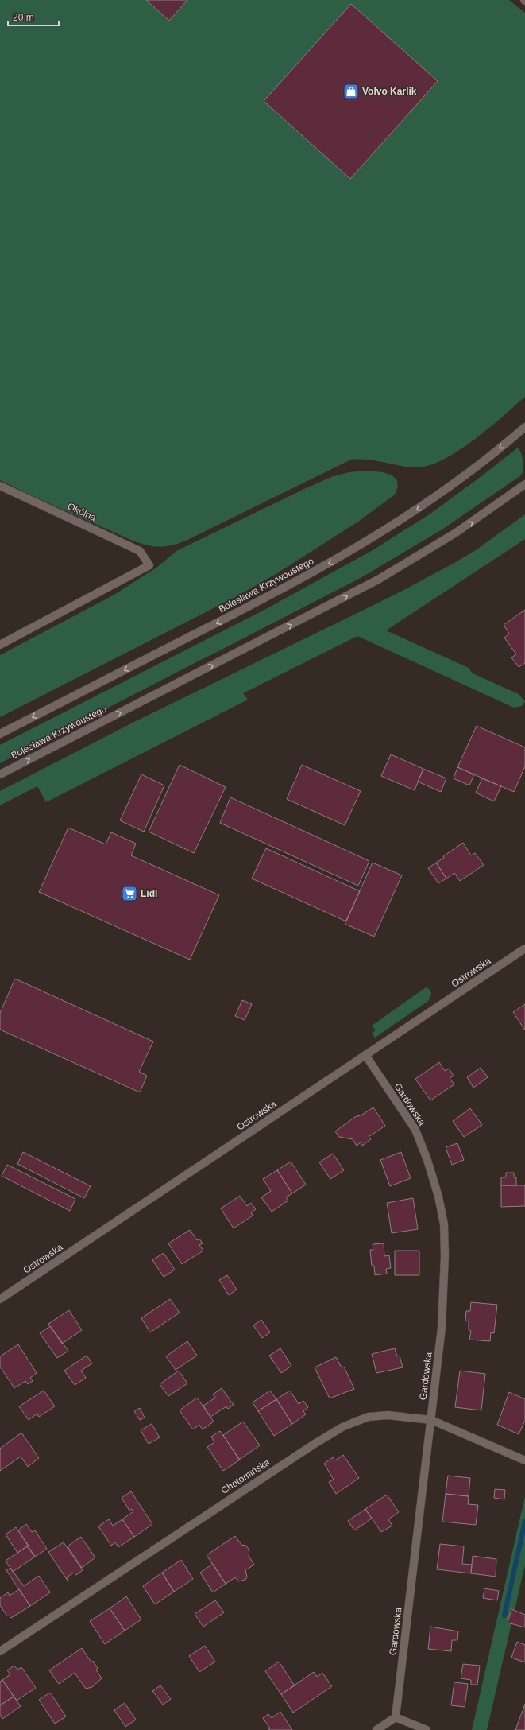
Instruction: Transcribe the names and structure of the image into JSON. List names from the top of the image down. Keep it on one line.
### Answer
{"streets":{"street":["Okólna","Bolesława Krzywoustego","Ostrowska","Gardowska","Chotomińska"]},"crossings":[["Ostrowska","Gardowska"],["Gardowska","Chotomińska"]],"places":{"shop":["Volvo Karlik"],"supermarket":["Lidl"]},"scale_bar":"20 m"}
